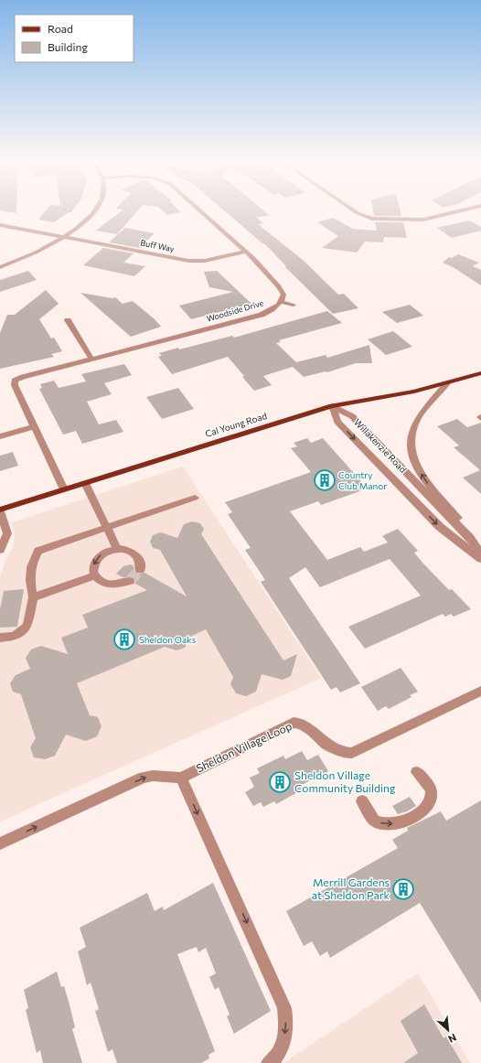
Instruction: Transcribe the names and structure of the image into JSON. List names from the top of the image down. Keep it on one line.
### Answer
{"streets":{"main road":["Cal Young Road"],"street":["Buff Way","Woodside Drive","Willakenzie Road","Sheldon Village Loop"]},"crossings":[["Woodside Drive","Cal Young Road"],["Cal Young Road","Willakenzie Road"]],"one_way":["Sheldon Village Loop"],"places":{"building":["Country Club Manor","Sheldon Oaks","Sheldon Village Community Building","Merrill Gardens at Sheldon Park"]},"legend":["Road","Building"],"north":"bottom right"}
